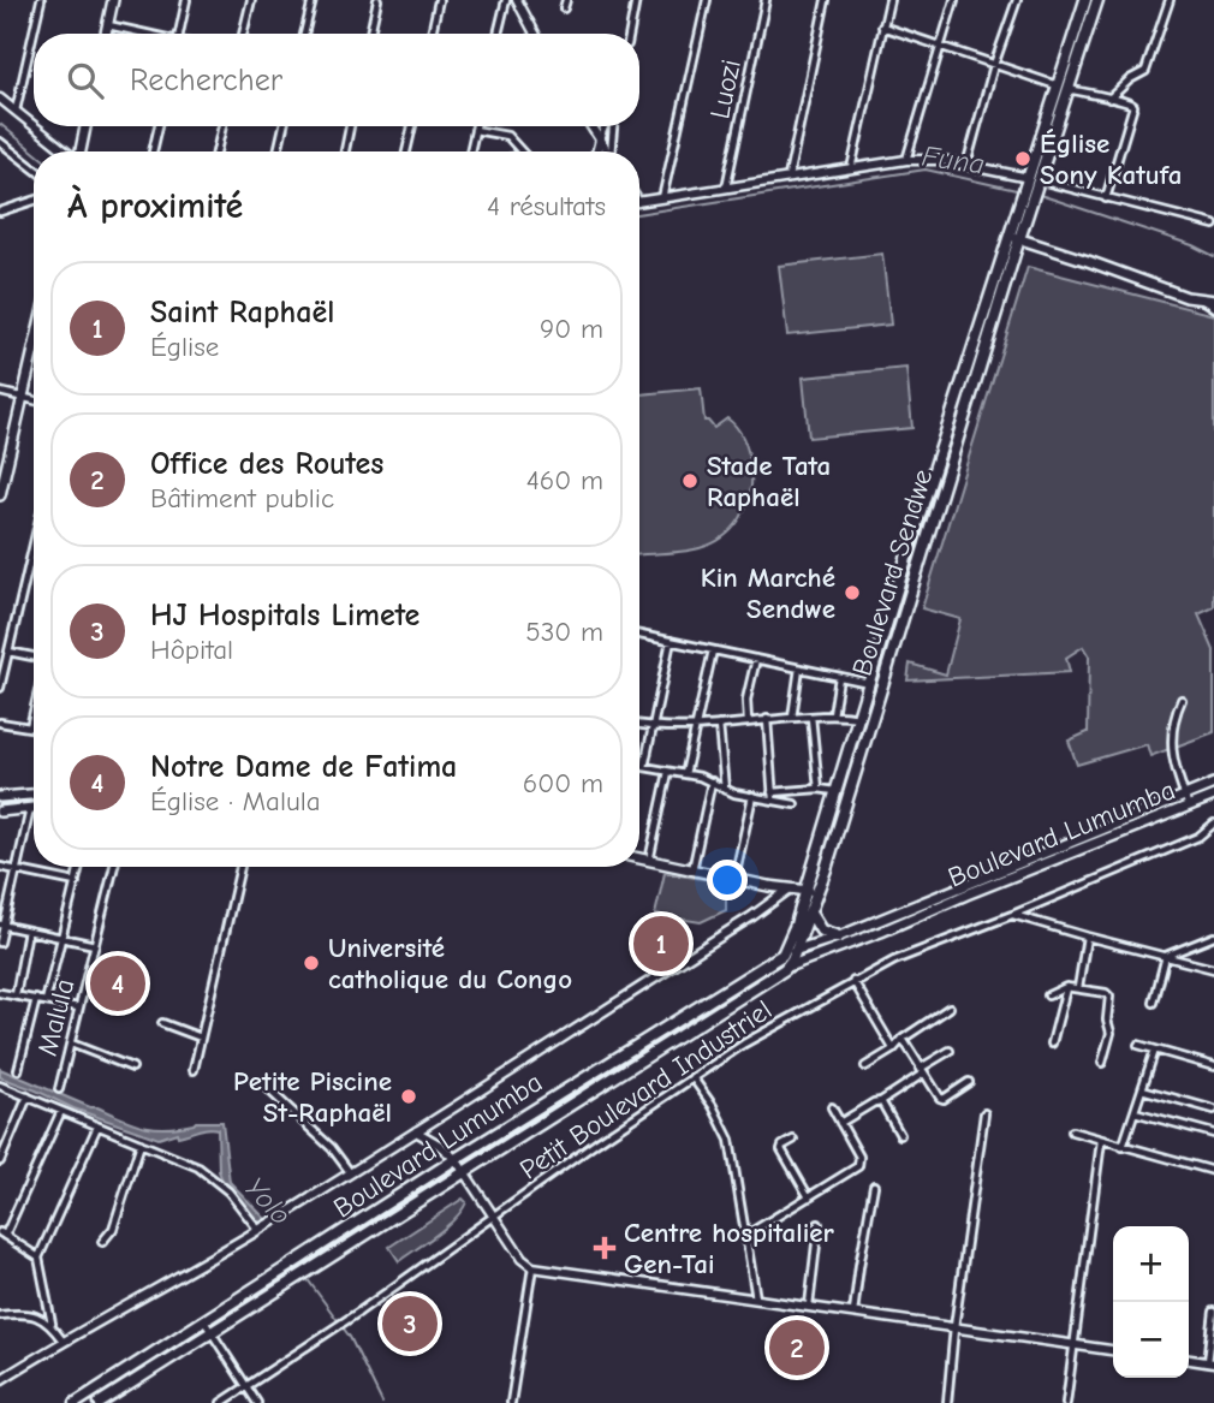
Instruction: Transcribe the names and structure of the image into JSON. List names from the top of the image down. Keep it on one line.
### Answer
{"streets":{"highway":["Boulevard Sendwe","Boulevard Lumumba"],"street":["Luozi","Malula","Petit Boulevard Industriel"]},"crossings":[["Boulevard Sendwe","Boulevard Lumumba"]],"water":["Funa","Yolo"],"places":{"other":["Église Sony Katufa","Stade Tata Raphaël","Kin Marché Sendwe","Université catholique du Congo","Petite Piscine St-Raphaël"],"health":["Centre hospitalier Gen-Tai"]},"page":{"search":"Rechercher","heading":["À proximité","4 résultats"],"list":[{"mark":"1","name":"Saint Raphaël","note":"Église","value":"90 m"},{"mark":"2","name":"Office des Routes","note":"Bâtiment public","value":"460 m"},{"mark":"3","name":"HJ Hospitals Limete","note":"Hôpital","value":"530 m"},{"mark":"4","name":"Notre Dame de Fatima","note":"Église · Malula","value":"600 m"}],"pins":["1","4","3","2"],"map_buttons":["+","−"]}}
